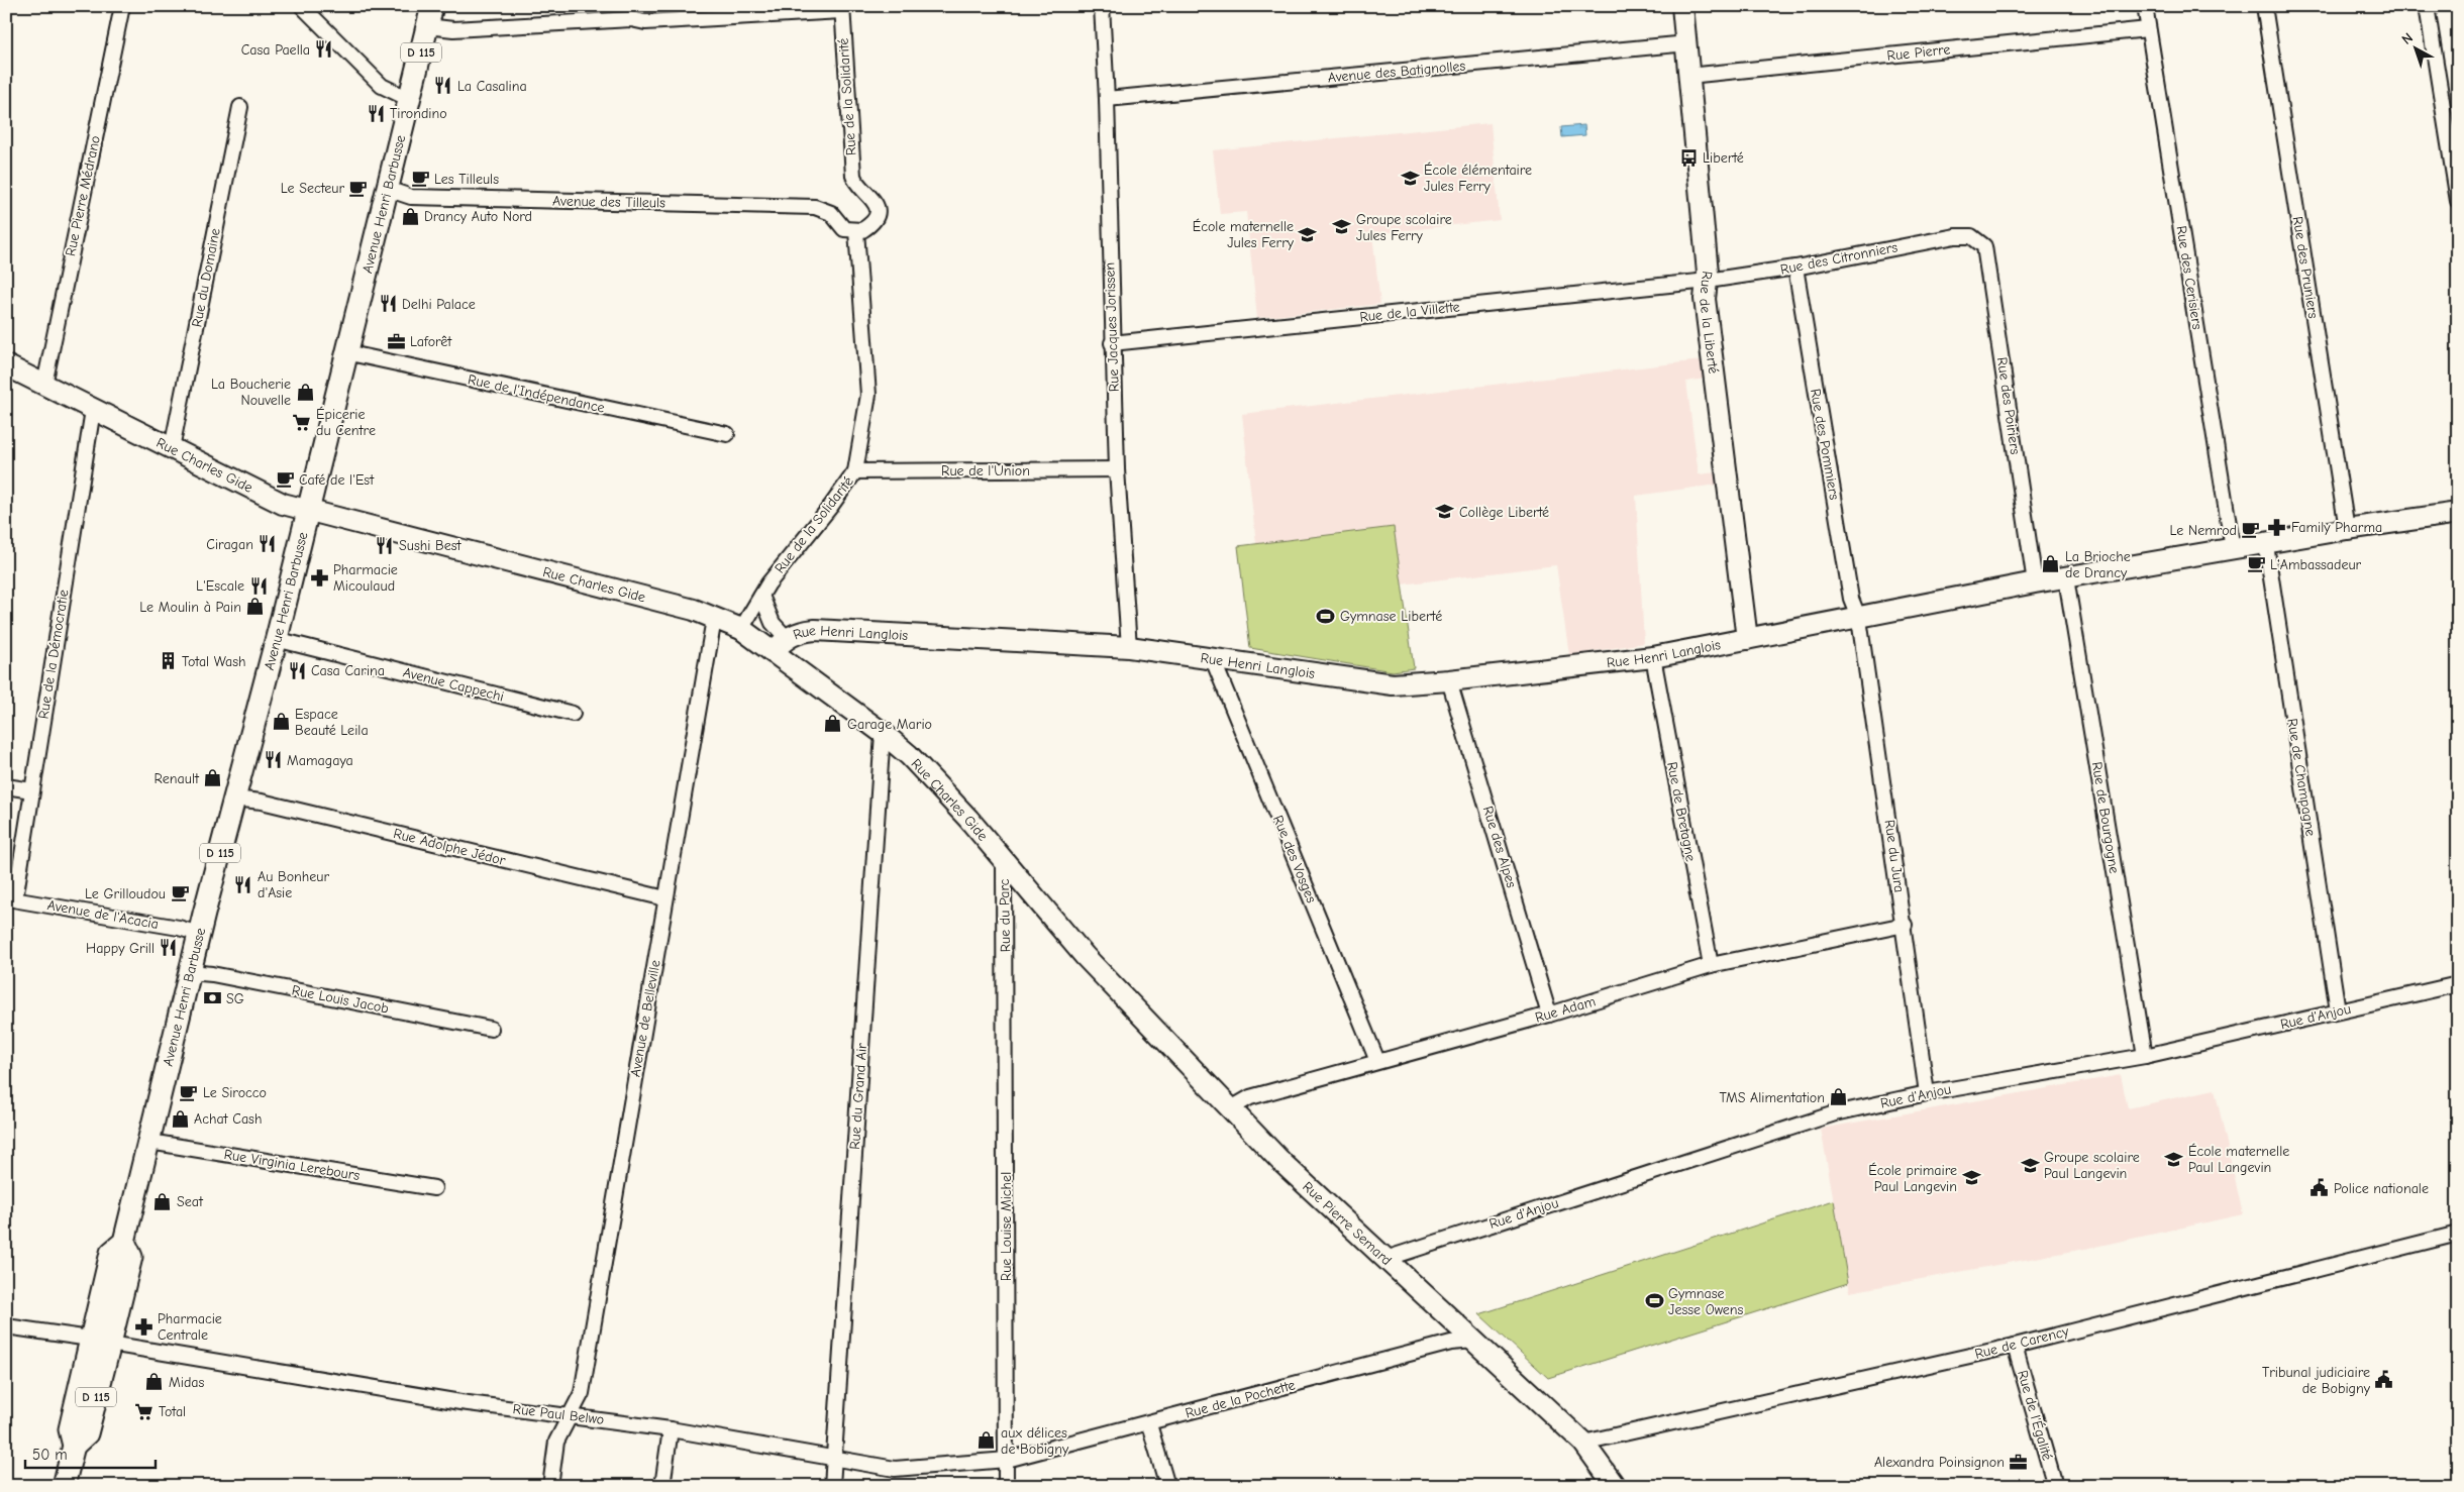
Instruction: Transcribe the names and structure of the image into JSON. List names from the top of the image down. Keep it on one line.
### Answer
{"streets":{"main road":["D 115","Avenue Henri Barbusse"],"street":["Rue Pierre","Avenue des Batignolles","Rue de la Solidarité","Rue Pierre Médrano","Avenue des Tilleuls","Rue des Citronniers","Rue des Pruniers","Rue du Domaine","Rue des Cerisiers","Rue de la Villette","Rue de la Liberté","Rue Jacques Jorissen","Rue de l'Indépendance","Rue des Poiriers","Rue des Pommiers","Rue Charles Gide","Rue de l'Union","Rue Henri Langlois","Rue de la Démocratie","Avenue Cappechi","Rue de Champagne","Rue de Bretagne","Rue de Bourgogne","Rue Adolphe Jédor","Rue des Alpes","Rue du Jura","Rue des Vosges","Avenue de l'Acacia","Rue du Parc","Rue Louis Jacob","Rue Adam","Rue d'Anjou","Avenue de Belleville","Rue du Grand Air","Rue Virginia Lerebours","Rue Pierre Semard","Rue Louise Michel","Rue de Carency","Rue de la Pochette","Rue Paul Belwo","Rue de l'Égalité"]},"crossings":[["D 115","Avenue Henri Barbusse"],["D 115","Rue Paul Belwo"],["Rue Pierre","Rue des Cerisiers"],["Rue Pierre","Rue de la Liberté"],["Avenue des Batignolles","Rue de la Liberté"],["Avenue des Batignolles","Rue Jacques Jorissen"],["Rue de la Solidarité","Avenue des Tilleuls"],["Rue de la Solidarité","Rue Charles Gide"],["Rue de la Solidarité","Rue de l'Union"],["Rue Pierre Médrano","Rue Charles Gide"],["Avenue des Tilleuls","Avenue Henri Barbusse"],["Avenue Henri Barbusse","Rue de l'Indépendance"],["Avenue Henri Barbusse","Rue Charles Gide"],["Avenue Henri Barbusse","Avenue Cappechi"],["Avenue Henri Barbusse","Rue Adolphe Jédor"],["Avenue Henri Barbusse","Avenue de l'Acacia"],["Avenue Henri Barbusse","Rue Louis Jacob"],["Avenue Henri Barbusse","Rue Virginia Lerebours"],["Rue des Citronniers","Rue de la Villette"],["Rue des Citronniers","Rue de la Liberté"],["Rue des Citronniers","Rue des Poiriers"],["Rue des Citronniers","Rue des Pommiers"],["Rue des Pruniers","Rue Henri Langlois"],["Rue du Domaine","Rue Charles Gide"],["Rue des Cerisiers","Rue Henri Langlois"],["Rue de la Villette","Rue de la Liberté"],["Rue de la Villette","Rue Jacques Jorissen"],["Rue de la Liberté","Rue Henri Langlois"],["Rue Jacques Jorissen","Rue de l'Union"],["Rue Jacques Jorissen","Rue Henri Langlois"],["Rue des Poiriers","Rue Henri Langlois"],["Rue des Pommiers","Rue Henri Langlois"],["Rue des Pommiers","Rue du Jura"],["Rue Charles Gide","Rue Henri Langlois"],["Rue Charles Gide","Rue de la Démocratie"],["Rue Charles Gide","Rue du Parc"],["Rue Charles Gide","Avenue de Belleville"],["Rue Charles Gide","Rue du Grand Air"],["Rue Charles Gide","Rue Pierre Semard"],["Rue Henri Langlois","Rue de Champagne"],["Rue Henri Langlois","Rue de Bretagne"],["Rue Henri Langlois","Rue de Bourgogne"],["Rue Henri Langlois","Rue des Alpes"],["Rue Henri Langlois","Rue du Jura"],["Rue Henri Langlois","Rue des Vosges"],["Rue de la Démocratie","Avenue de l'Acacia"],["Rue de Champagne","Rue d'Anjou"],["Rue de Bretagne","Rue Adam"],["Rue de Bourgogne","Rue d'Anjou"],["Rue Adolphe Jédor","Avenue de Belleville"],["Rue des Alpes","Rue Adam"],["Rue du Jura","Rue Adam"],["Rue du Jura","Rue d'Anjou"],["Rue des Vosges","Rue Adam"],["Rue du Parc","Rue Louise Michel"],["Rue Adam","Rue Pierre Semard"],["Rue d'Anjou","Rue Pierre Semard"],["Avenue de Belleville","Rue Paul Belwo"],["Rue du Grand Air","Rue Paul Belwo"],["Rue Pierre Semard","Rue de Carency"],["Rue Pierre Semard","Rue de la Pochette"],["Rue Louise Michel","Rue de la Pochette"],["Rue Louise Michel","Rue Paul Belwo"],["Rue de Carency","Rue de l'Égalité"],["Rue de la Pochette","Rue Paul Belwo"]],"places":{"restaurant":["Casa Paella","La Casalina","Tirondino","Delhi Palace","Ciragan","Sushi Best","L'Escale","Casa Carina","Mamagaya","Au Bonheur d'Asie","Happy Grill"],"bus stop":["Liberté"],"school or university":["École élémentaire Jules Ferry","Groupe scolaire Jules Ferry","École maternelle Jules Ferry","Collège Liberté","École maternelle Paul Langevin","Groupe scolaire Paul Langevin","École primaire Paul Langevin"],"cafe":["Les Tilleuls","Le Secteur","Café de l'Est","Le Nemrod","L'Ambassadeur","Le Grilloudou","Le Sirocco"],"shop":["Drancy Auto Nord","La Boucherie Nouvelle","La Brioche de Drancy","Le Moulin à Pain","Espace Beauté Leila","Garage Mario","Renault","TMS Alimentation","Achat Cash","Seat","Midas","aux délices de Bobigny"],"office":["Laforêt","Alexandra Poinsignon"],"supermarket":["Épicerie du Centre","Total"],"pharmacy":["Family Pharma","Pharmacie Micoulaud","Pharmacie Centrale"],"sports":["Gymnase Liberté","Gymnase Jesse Owens"],"building":["Total Wash"],"bank":["SG"],"public building":["Police nationale","Tribunal judiciaire de Bobigny"]},"scale_bar":"50 m","north":"top left"}
